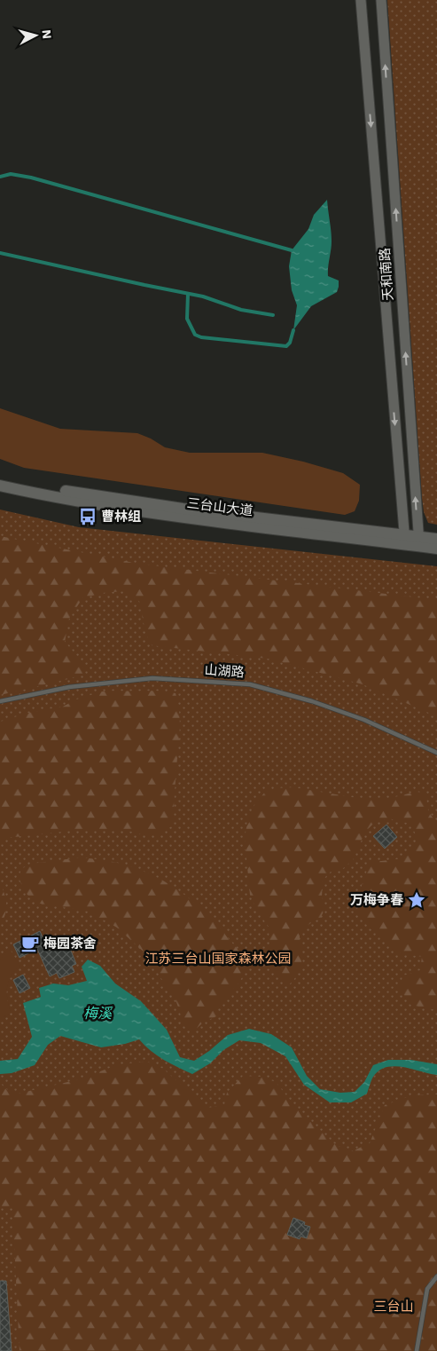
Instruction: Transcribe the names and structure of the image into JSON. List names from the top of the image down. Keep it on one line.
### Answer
{"streets":{"main road":["三台山大道"],"street":["天和南路"],"lane":["山湖路"]},"crossings":[["天和南路","三台山大道"]],"water":["梅溪"],"parks":["江苏三台山国家森林公园","三台山"],"places":{"bus stop":["曹林组"],"place":["万梅争春"],"cafe":["梅园茶舍"]},"north":"right"}
